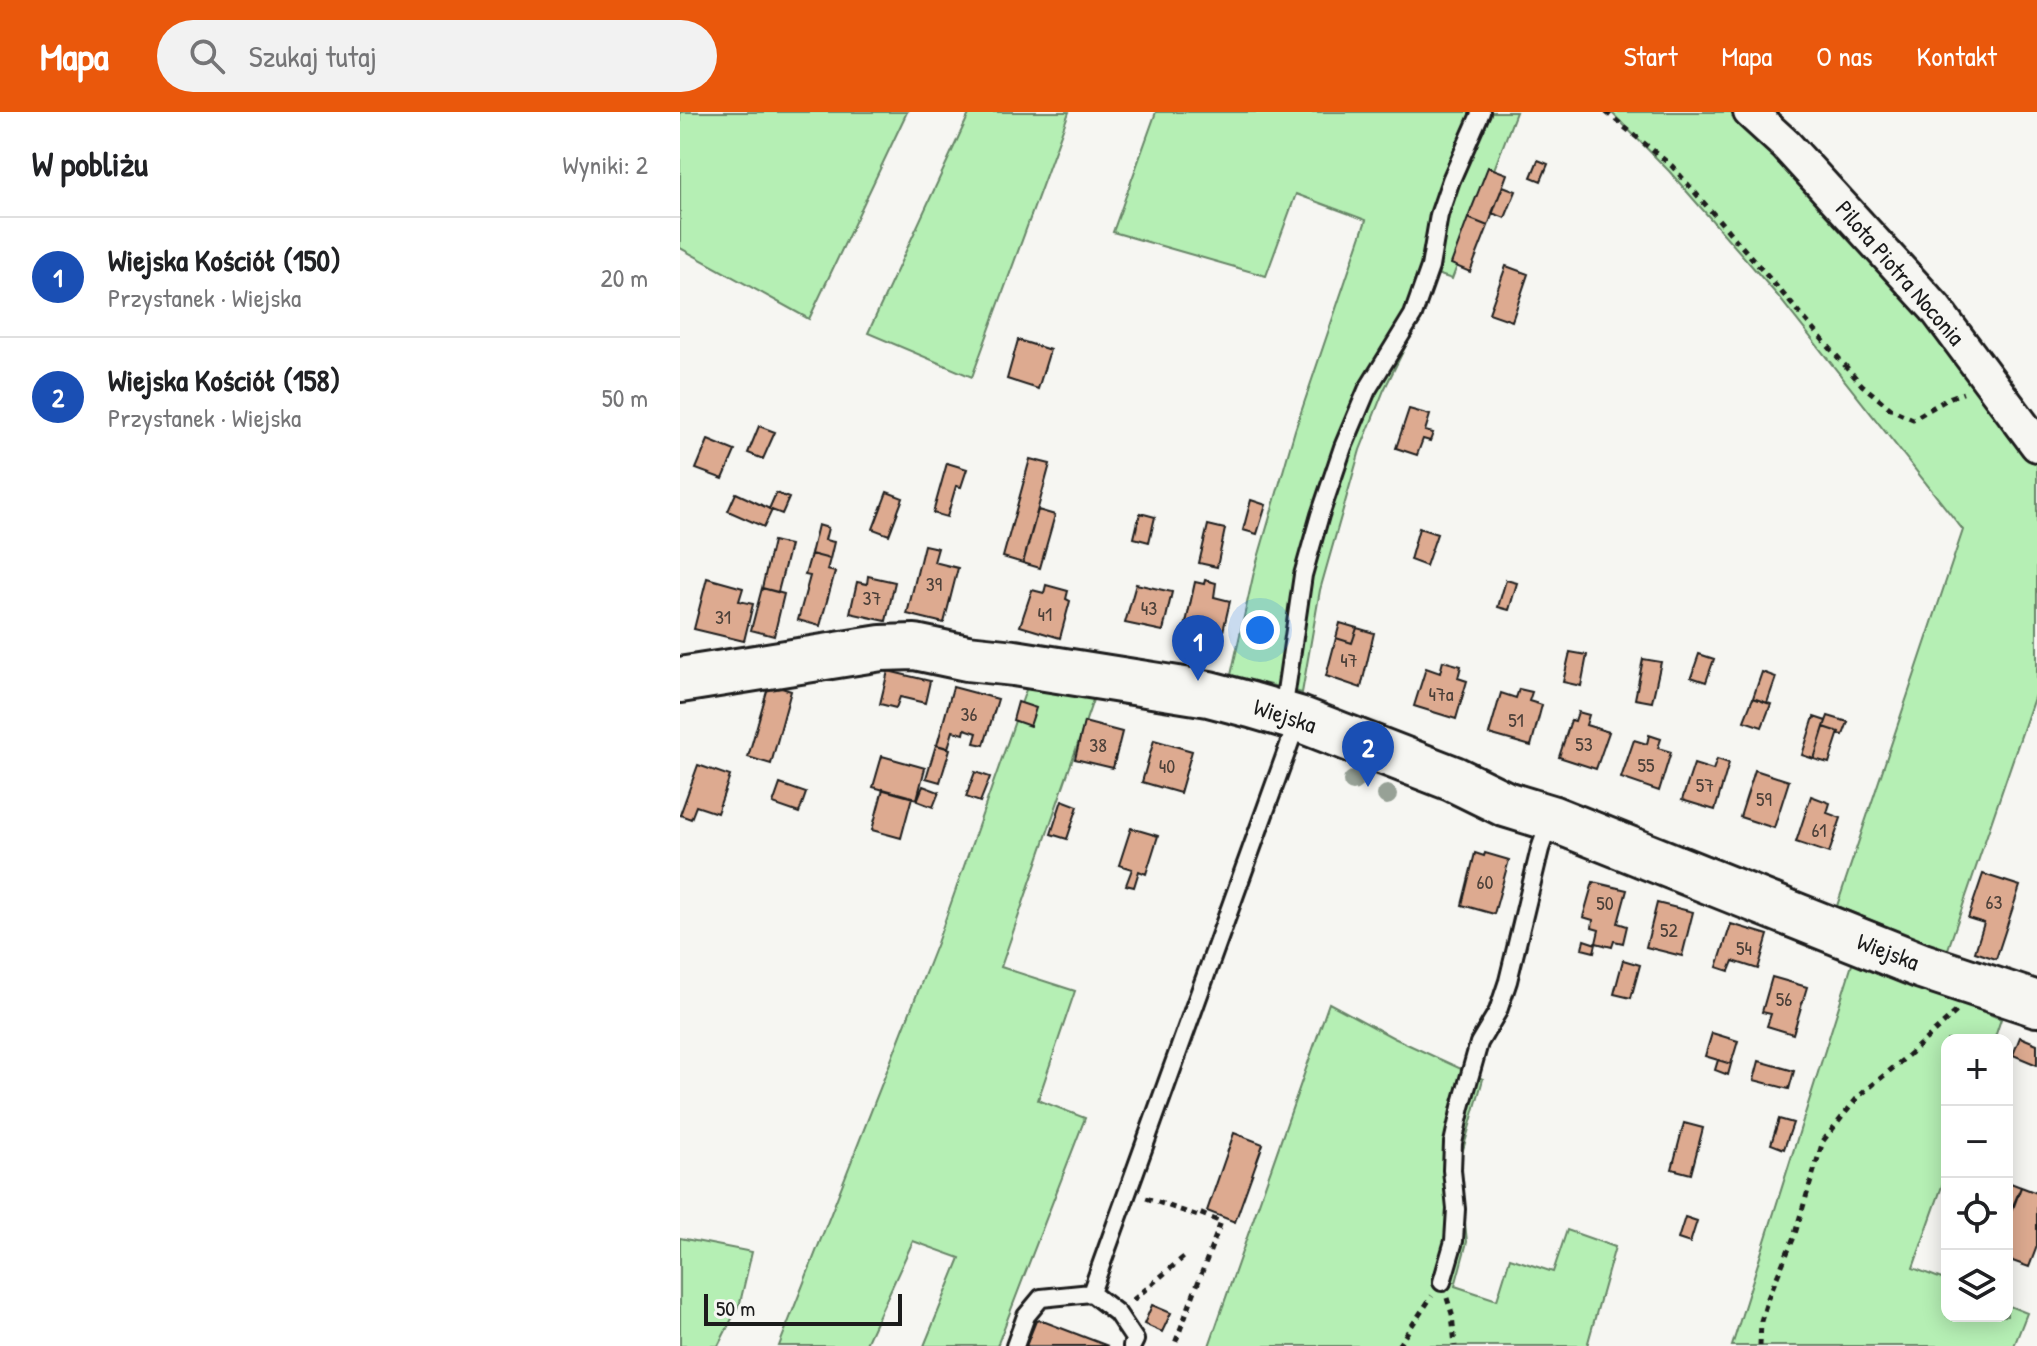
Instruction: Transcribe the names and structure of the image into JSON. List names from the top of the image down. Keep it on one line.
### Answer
{"streets":{"street":["Pilota Piotra Noconia","Wiejska"]},"house_numbers":["39","37","43","41","31","47","47a","36","51","53","38","55","40","57","59","61","60","63","50","52","54","56"],"scale_bar":"50 m","page":{"header":"Mapa","search":"Szukaj tutaj","nav":["Start","Mapa","O nas","Kontakt"],"heading":["W pobliżu","Wyniki: 2"],"list":[{"mark":"1","name":"Wiejska Kościół (150)","note":"Przystanek · Wiejska","value":"20 m"},{"mark":"2","name":"Wiejska Kościół (158)","note":"Przystanek · Wiejska","value":"50 m"}],"pins":["1","2"],"map_buttons":["+","−"],"scale":"50 m"}}
